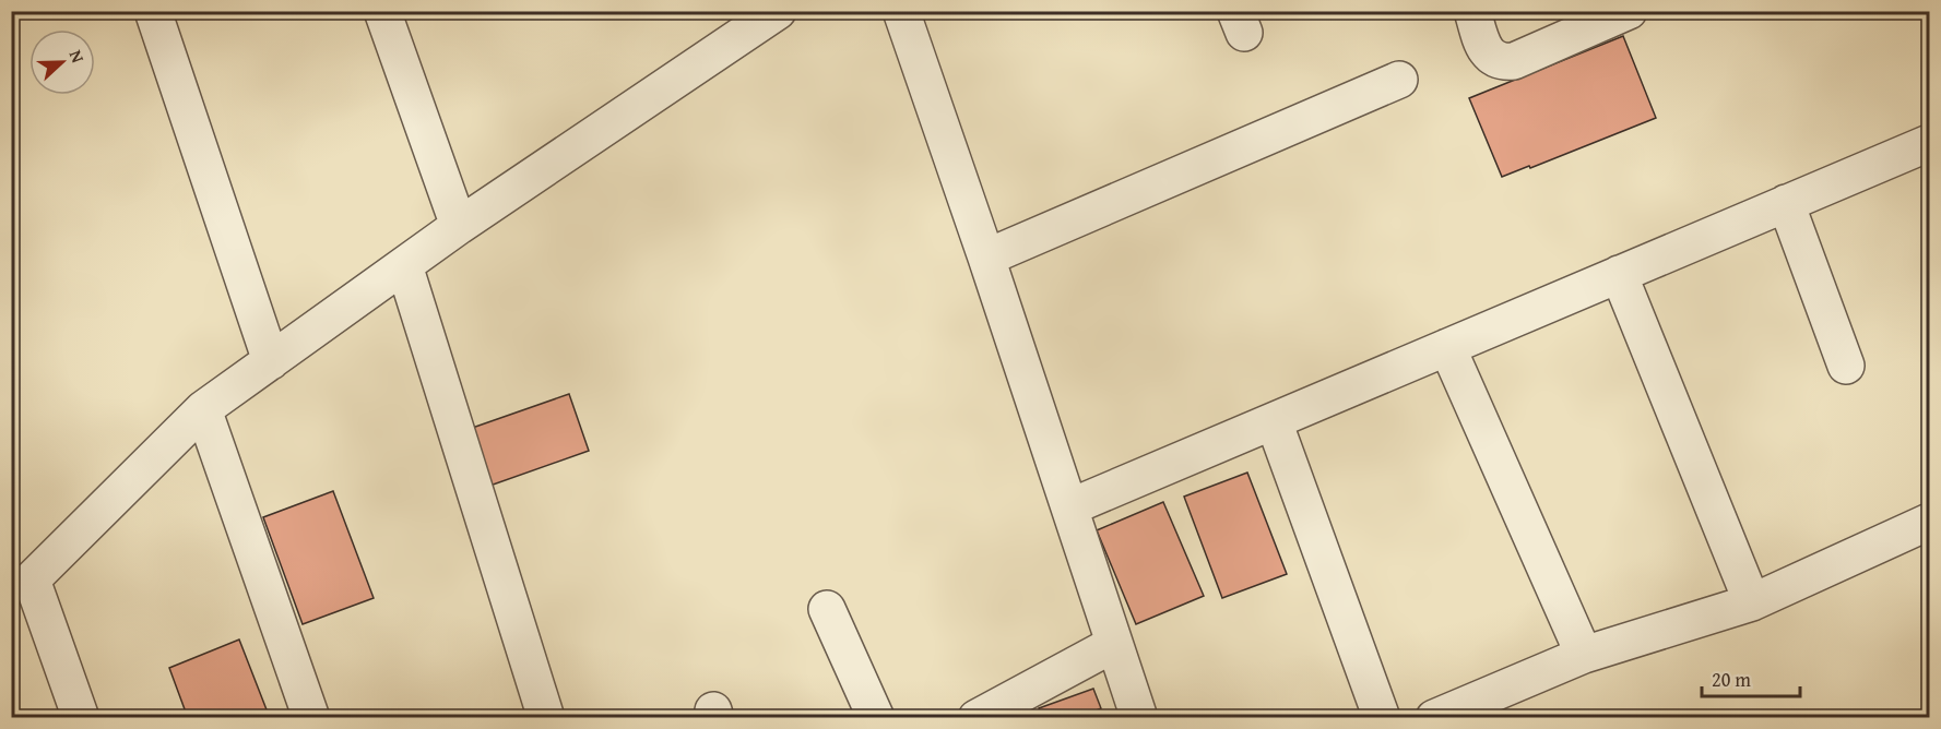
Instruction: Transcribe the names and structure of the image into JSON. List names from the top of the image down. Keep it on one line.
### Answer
{"scale_bar":"20 m","north":"right"}
